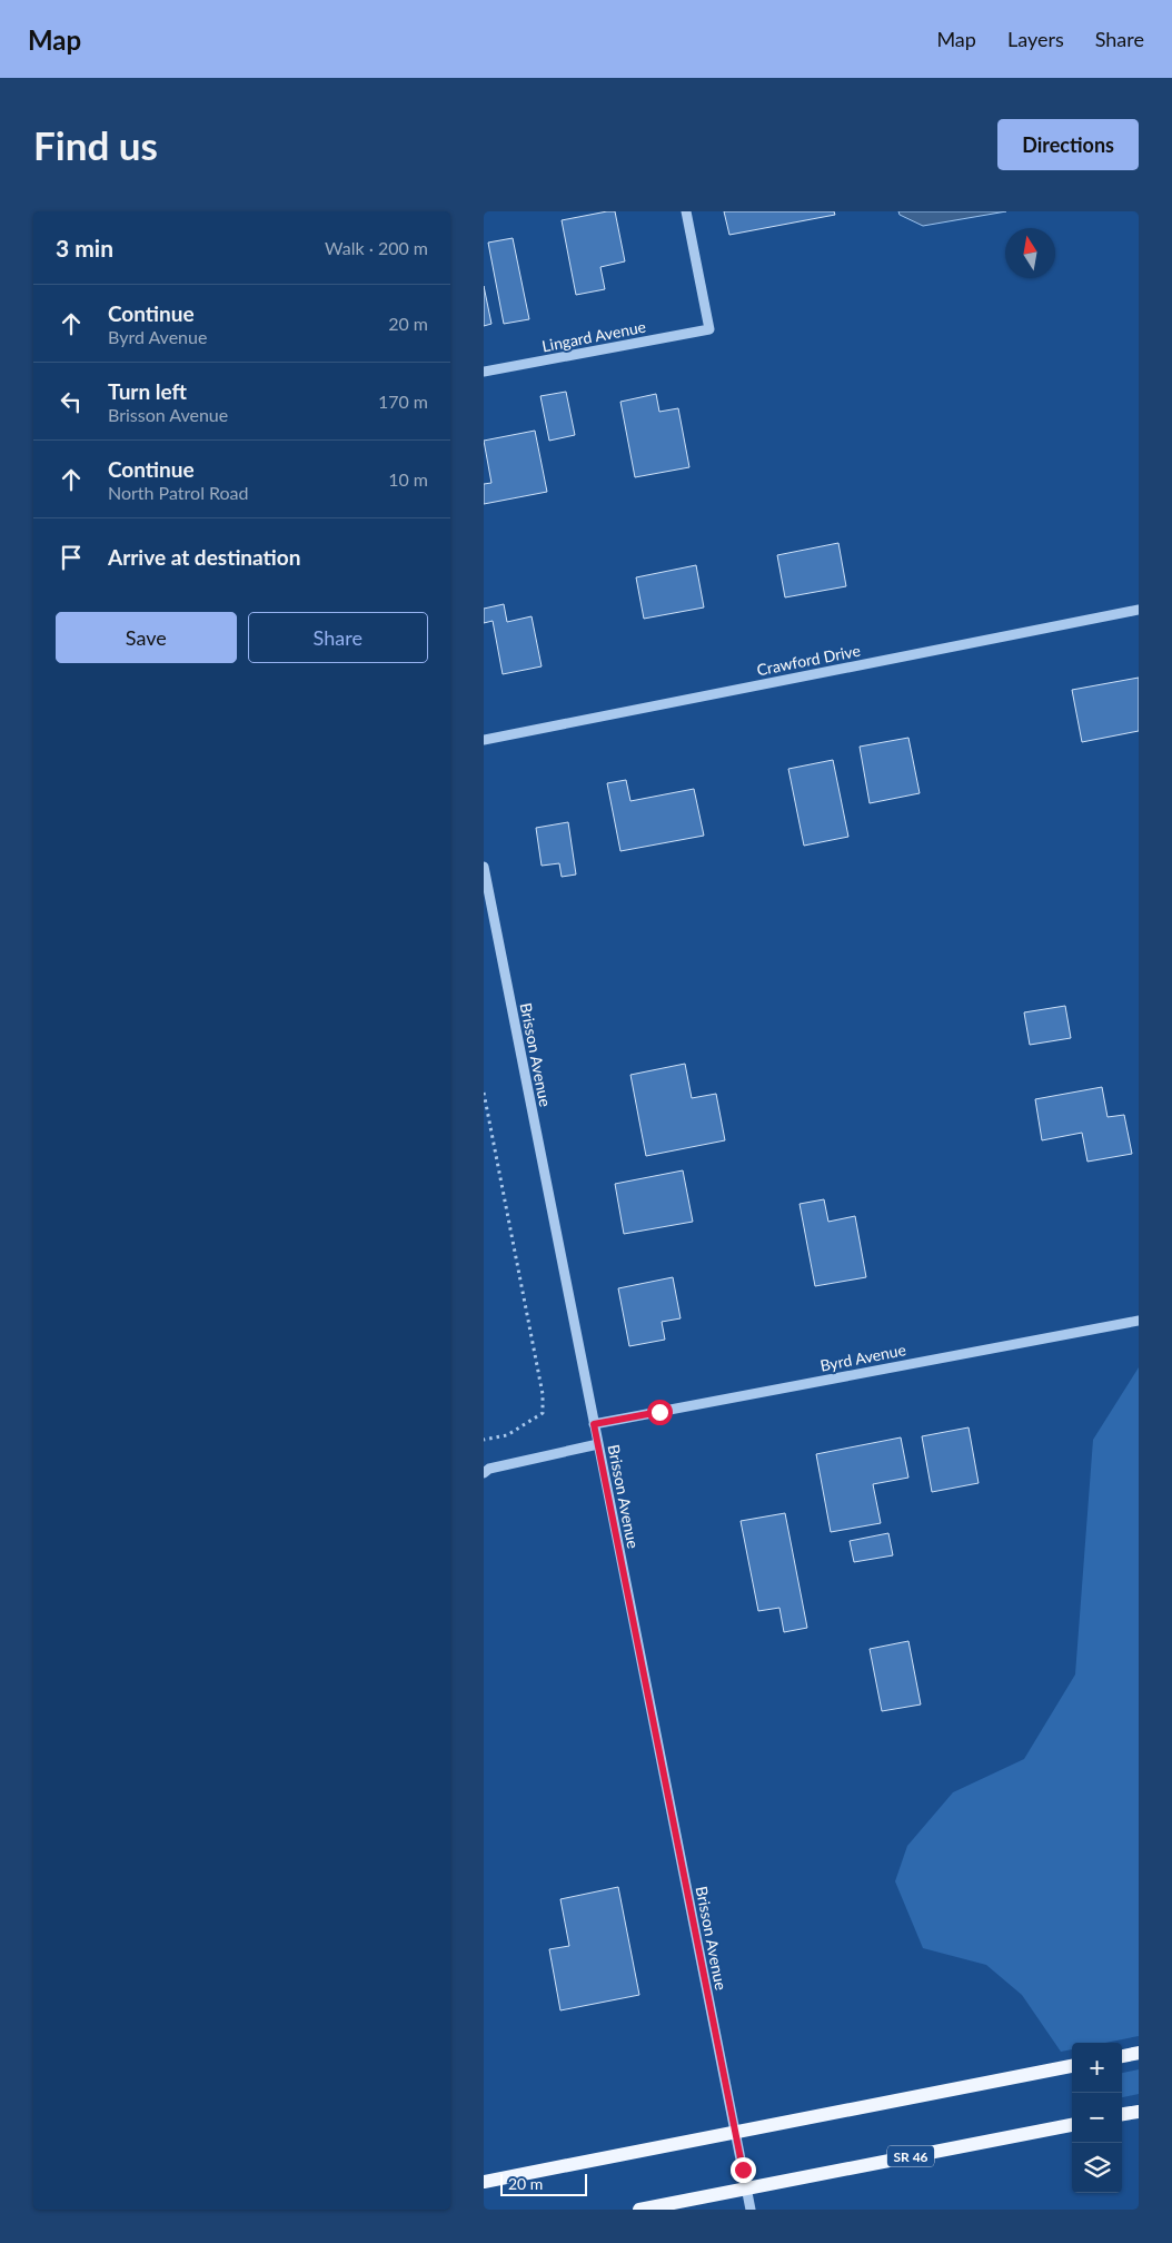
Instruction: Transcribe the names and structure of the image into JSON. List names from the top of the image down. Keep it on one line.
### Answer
{"streets":{"main road":["SR 46"],"street":["Lingard Avenue","Crawford Drive","Brisson Avenue","Byrd Avenue"]},"crossings":[["Brisson Avenue","Byrd Avenue"],["Brisson Avenue","SR 46"]],"scale_bar":"20 m","north":"top","page":{"header":"Map","nav":["Map","Layers","Share"],"buttons":["Directions",["Save","Share"]],"title":"Find us","heading":["3 min","Walk · 200 m"],"list":[["Continue","Byrd Avenue","20 m"],["Turn left","Brisson Avenue","170 m"],["Continue","North Patrol Road","10 m"],"Arrive at destination"],"map_buttons":["+","−"],"scale":"20 m"}}
